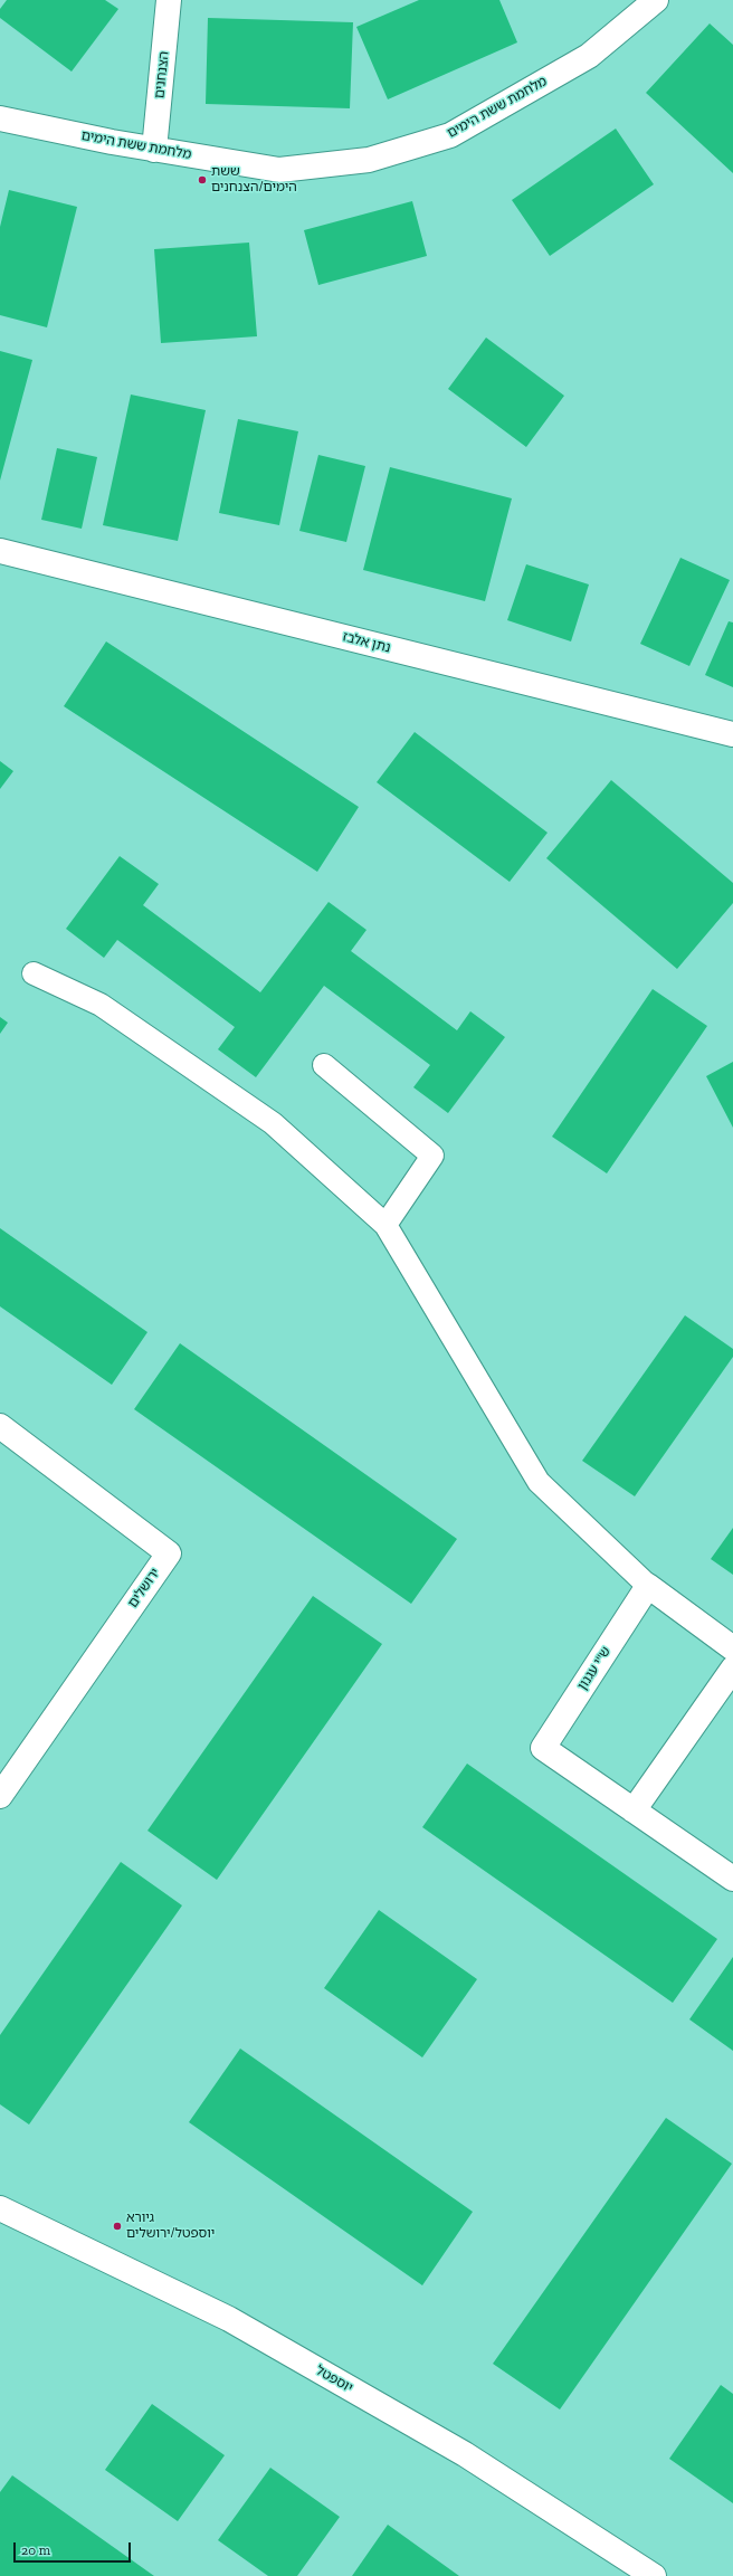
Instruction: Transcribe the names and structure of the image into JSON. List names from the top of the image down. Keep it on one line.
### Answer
{"streets":{"street":["הצנחנים","מלחמת ששת הימים","נתן אלבז","ירושלים","ש\"י עגנון","יוספטל"]},"crossings":[["הצנחנים","מלחמת ששת הימים"]],"places":["ששת הימים/הצנחנים","גיורא יוספטל/ירושלים"],"scale_bar":"20 m"}
